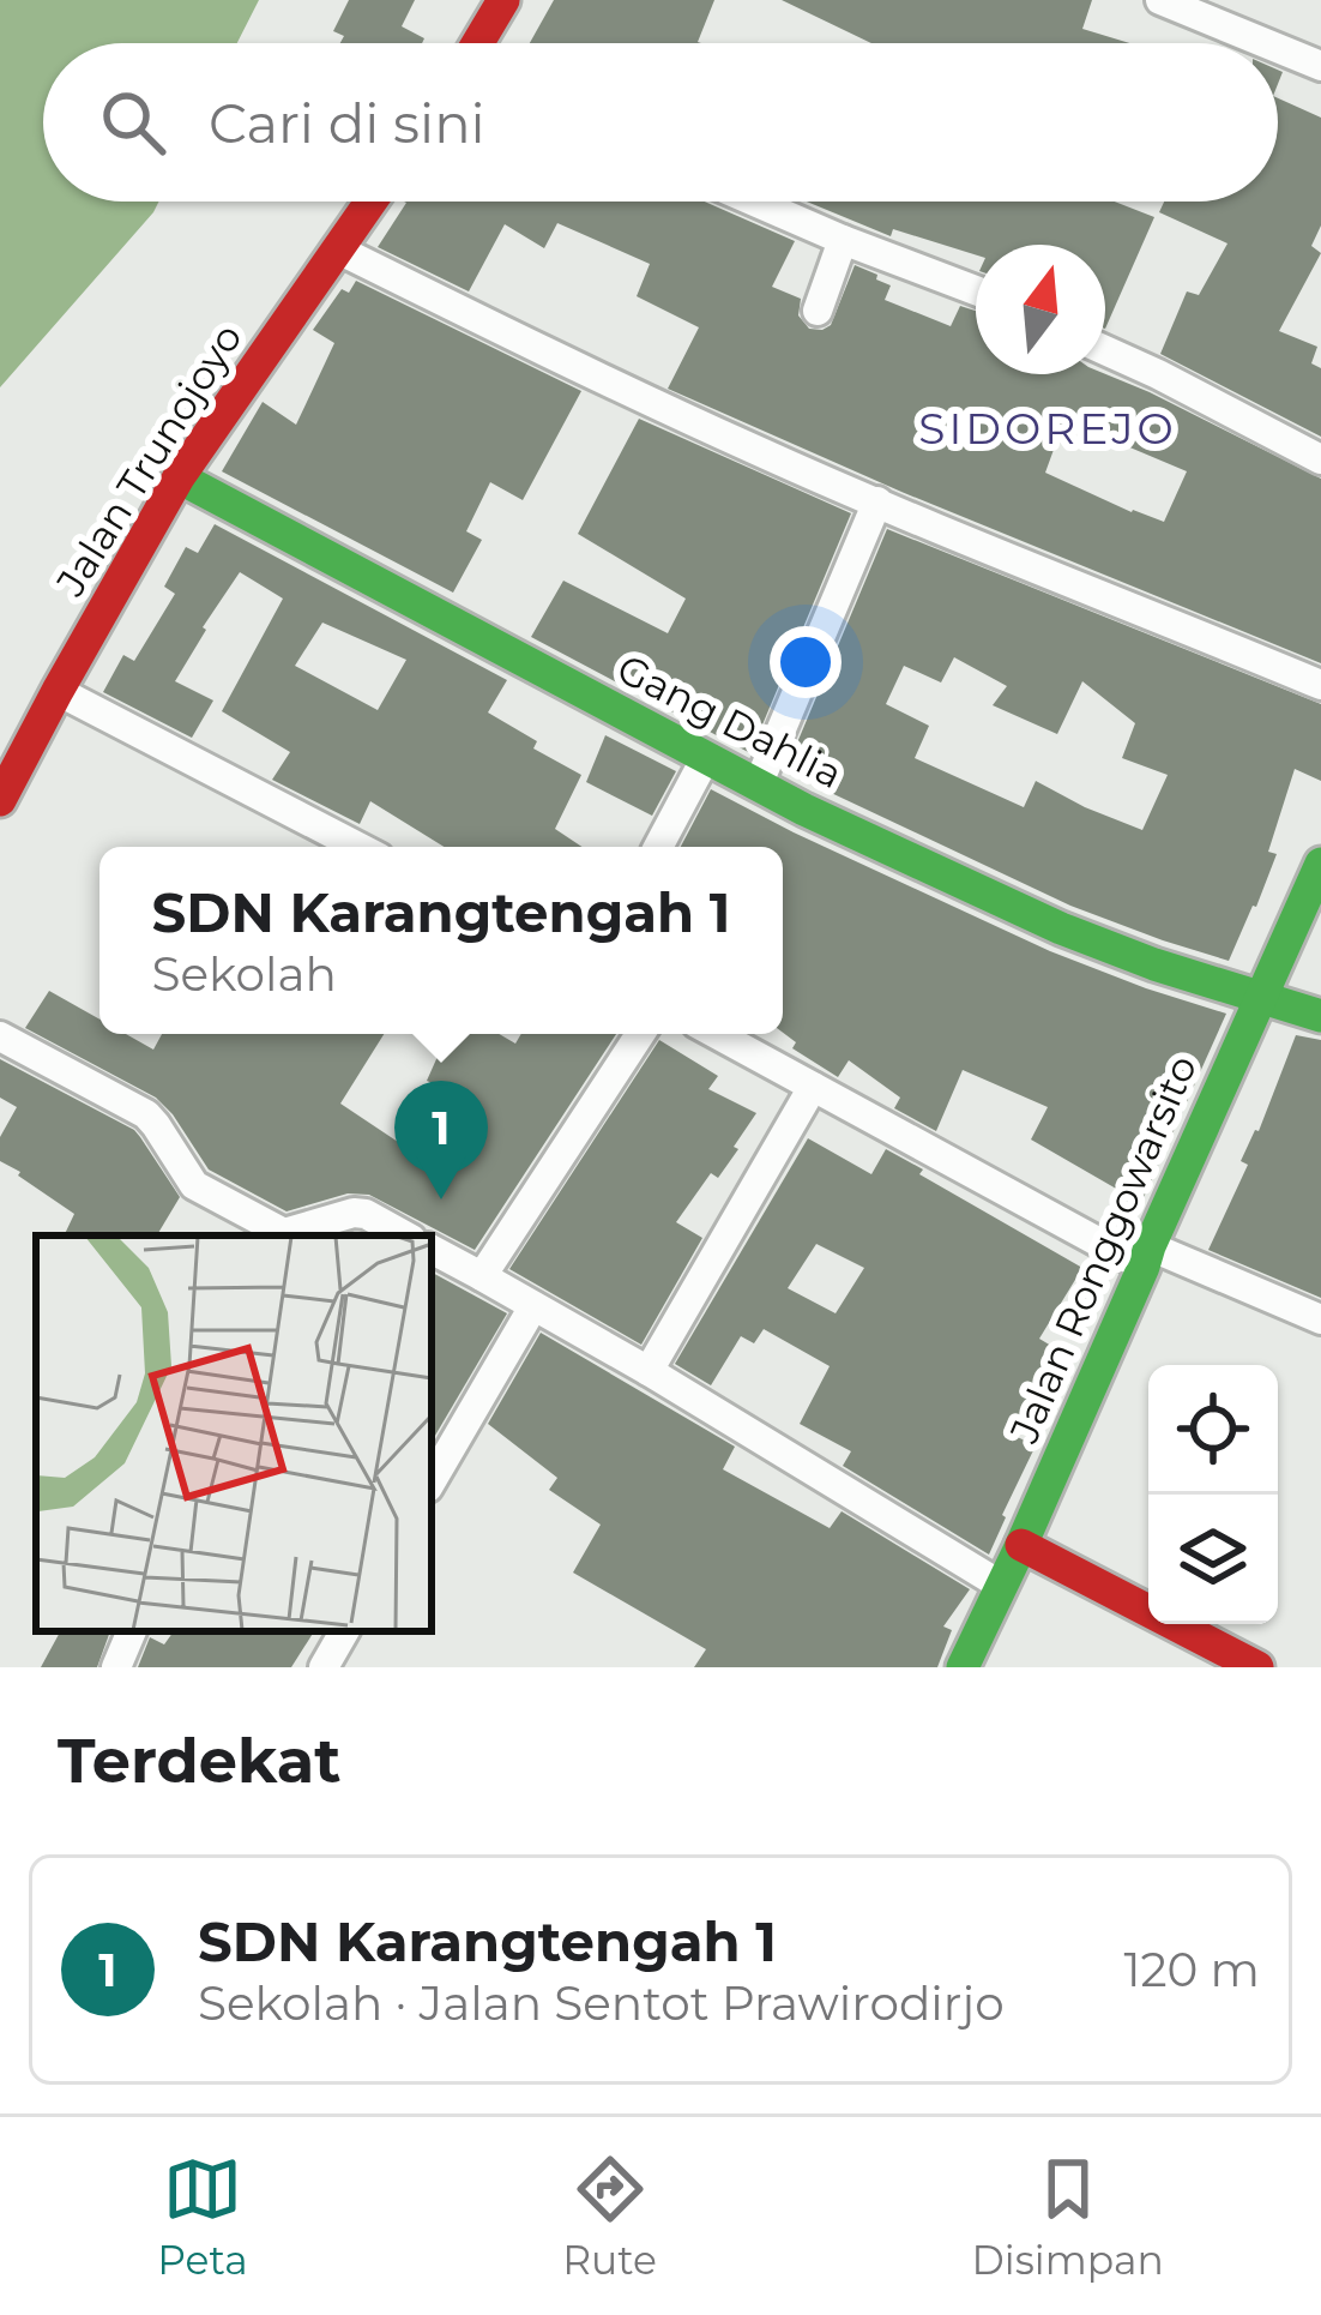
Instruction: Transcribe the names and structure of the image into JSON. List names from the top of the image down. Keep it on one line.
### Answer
{"streets":{"street":["Jalan Trunojoyo","Gang Dahlia","Jalan Ronggowarsito"]},"crossings":[["Jalan Trunojoyo","Gang Dahlia"],["Gang Dahlia","Jalan Ronggowarsito"]],"districts":["SIDOREJO"],"north":"top","page":{"search":"Cari di sini","popup":["SDN Karangtengah 1","Sekolah"],"pins":"1","heading":"Terdekat","list":[{"mark":"1","name":"SDN Karangtengah 1","note":"Sekolah · Jalan Sentot Prawirodirjo","value":"120 m"}],"nav":["Peta","Rute","Disimpan"]}}
